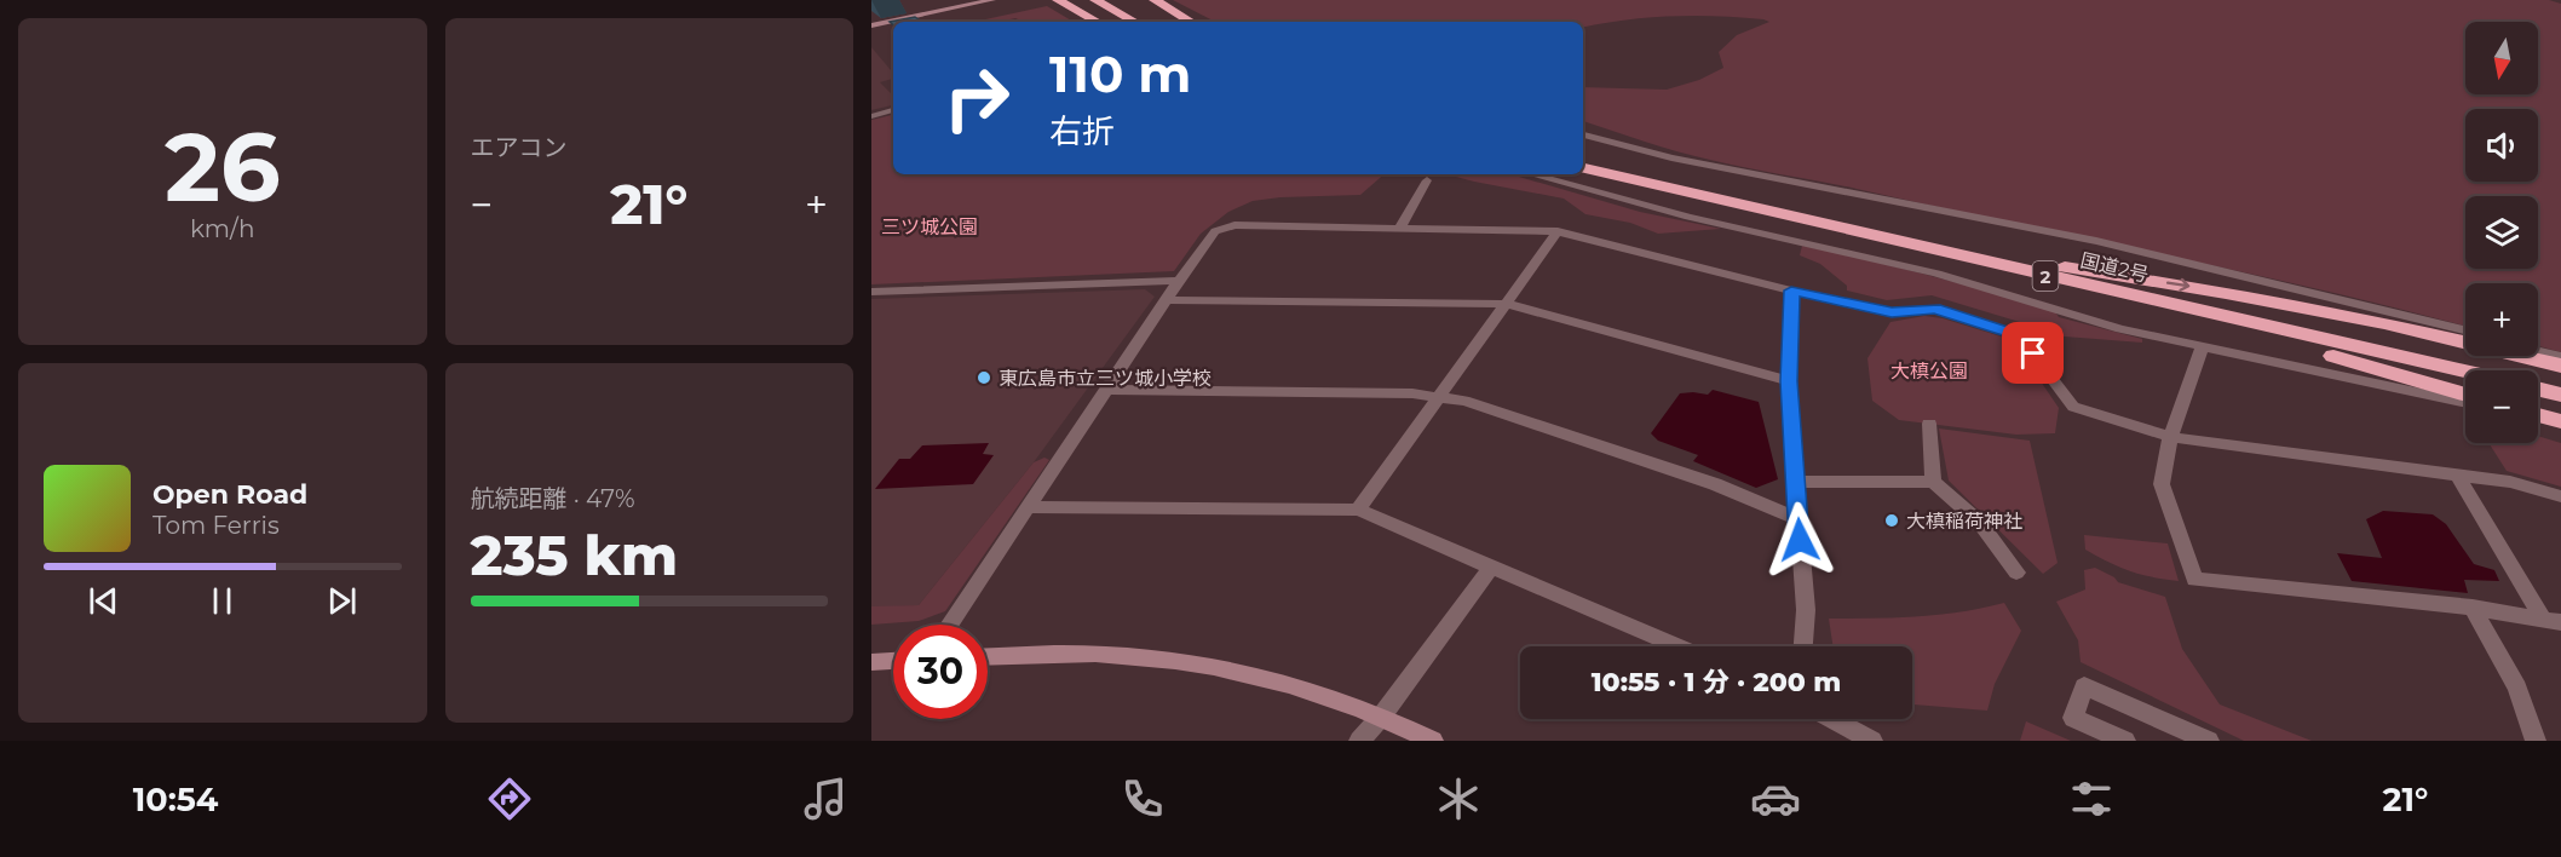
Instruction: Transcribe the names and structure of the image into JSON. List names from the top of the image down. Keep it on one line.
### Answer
{"streets":{"highway":["国道2号","2"]},"parks":["三ツ城公園","大槙公園"],"places":["東広島市立三ツ城小学校","大槙稲荷神社"],"north":"bottom","page":{"tile":[["26","km/h"],"エアコン",["航続距離 · 47%","235 km"]],"map_buttons":["+","−"],"turn":["110 m","右折"],"heat":["−","21°","+"],"song":["Open Road","Tom Ferris"],"limit":"30","trip":"10:55 · 1 分 · 200 m","tabs":["10:54","21°"]}}
